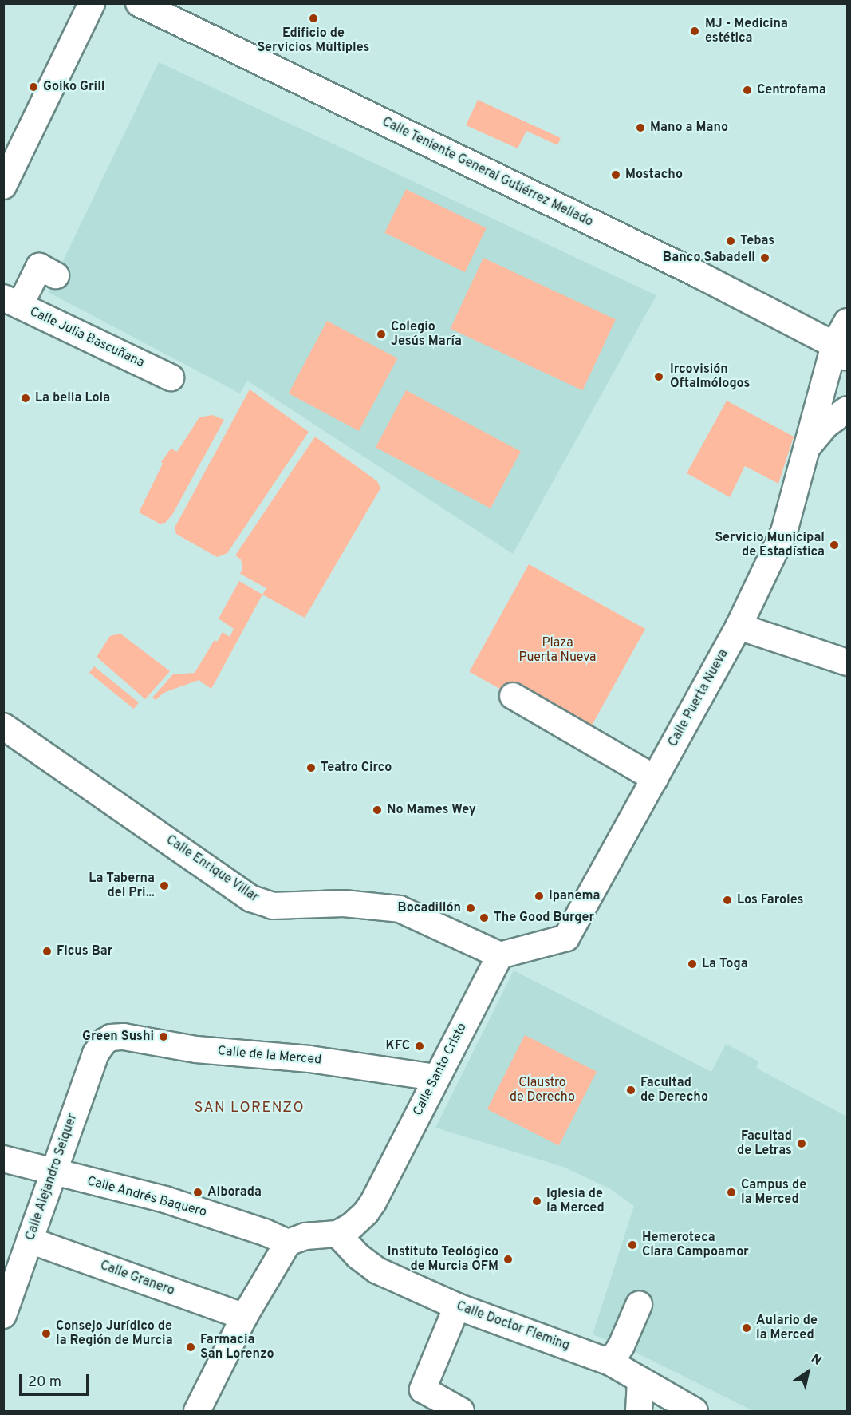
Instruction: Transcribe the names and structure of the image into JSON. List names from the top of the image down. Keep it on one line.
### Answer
{"streets":{"street":["Calle Teniente General Gutiérrez Mellado","Calle Julia Bascuñana","Calle Puerta Nueva","Calle Enrique Villar","Calle de la Merced","Calle Santo Cristo","Calle Alejandro Seiquer","Calle Andrés Baquero","Calle Granero","Calle Doctor Fleming"]},"crossings":[["Calle Teniente General Gutiérrez Mellado","Calle Puerta Nueva"],["Calle Puerta Nueva","Calle Enrique Villar"],["Calle Puerta Nueva","Calle Santo Cristo"],["Calle Enrique Villar","Calle Santo Cristo"],["Calle de la Merced","Calle Santo Cristo"],["Calle de la Merced","Calle Alejandro Seiquer"],["Calle Santo Cristo","Calle Doctor Fleming"],["Calle Alejandro Seiquer","Calle Andrés Baquero"],["Calle Alejandro Seiquer","Calle Granero"]],"districts":["SAN LORENZO"],"parks":["Plaza Puerta Nueva","Claustro de Derecho"],"places":["Edificio de Servicios Múltiples","MJ - Medicina estética","Goiko Grill","Centrofama","Mano a Mano","Mostacho","Tebas","Banco Sabadell","Colegio Jesús María","Ircovisión Oftalmólogos","La bella Lola","Servicio Municipal de Estadística","Teatro Circo","No Mames Wey","La Taberna del Pri...","Ipanema","Los Faroles","Bocadillón","The Good Burger","Ficus Bar","La Toga","Green Sushi","KFC","Facultad de Derecho","Facultad de Letras","Alborada","Campus de la Merced","Iglesia de la Merced","Hemeroteca Clara Campoamor","Instituto Teológico de Murcia OFM","Aulario de la Merced","Consejo Jurídico de la Región de Murcia","Farmacia San Lorenzo"],"scale_bar":"20 m","north":"top right"}
